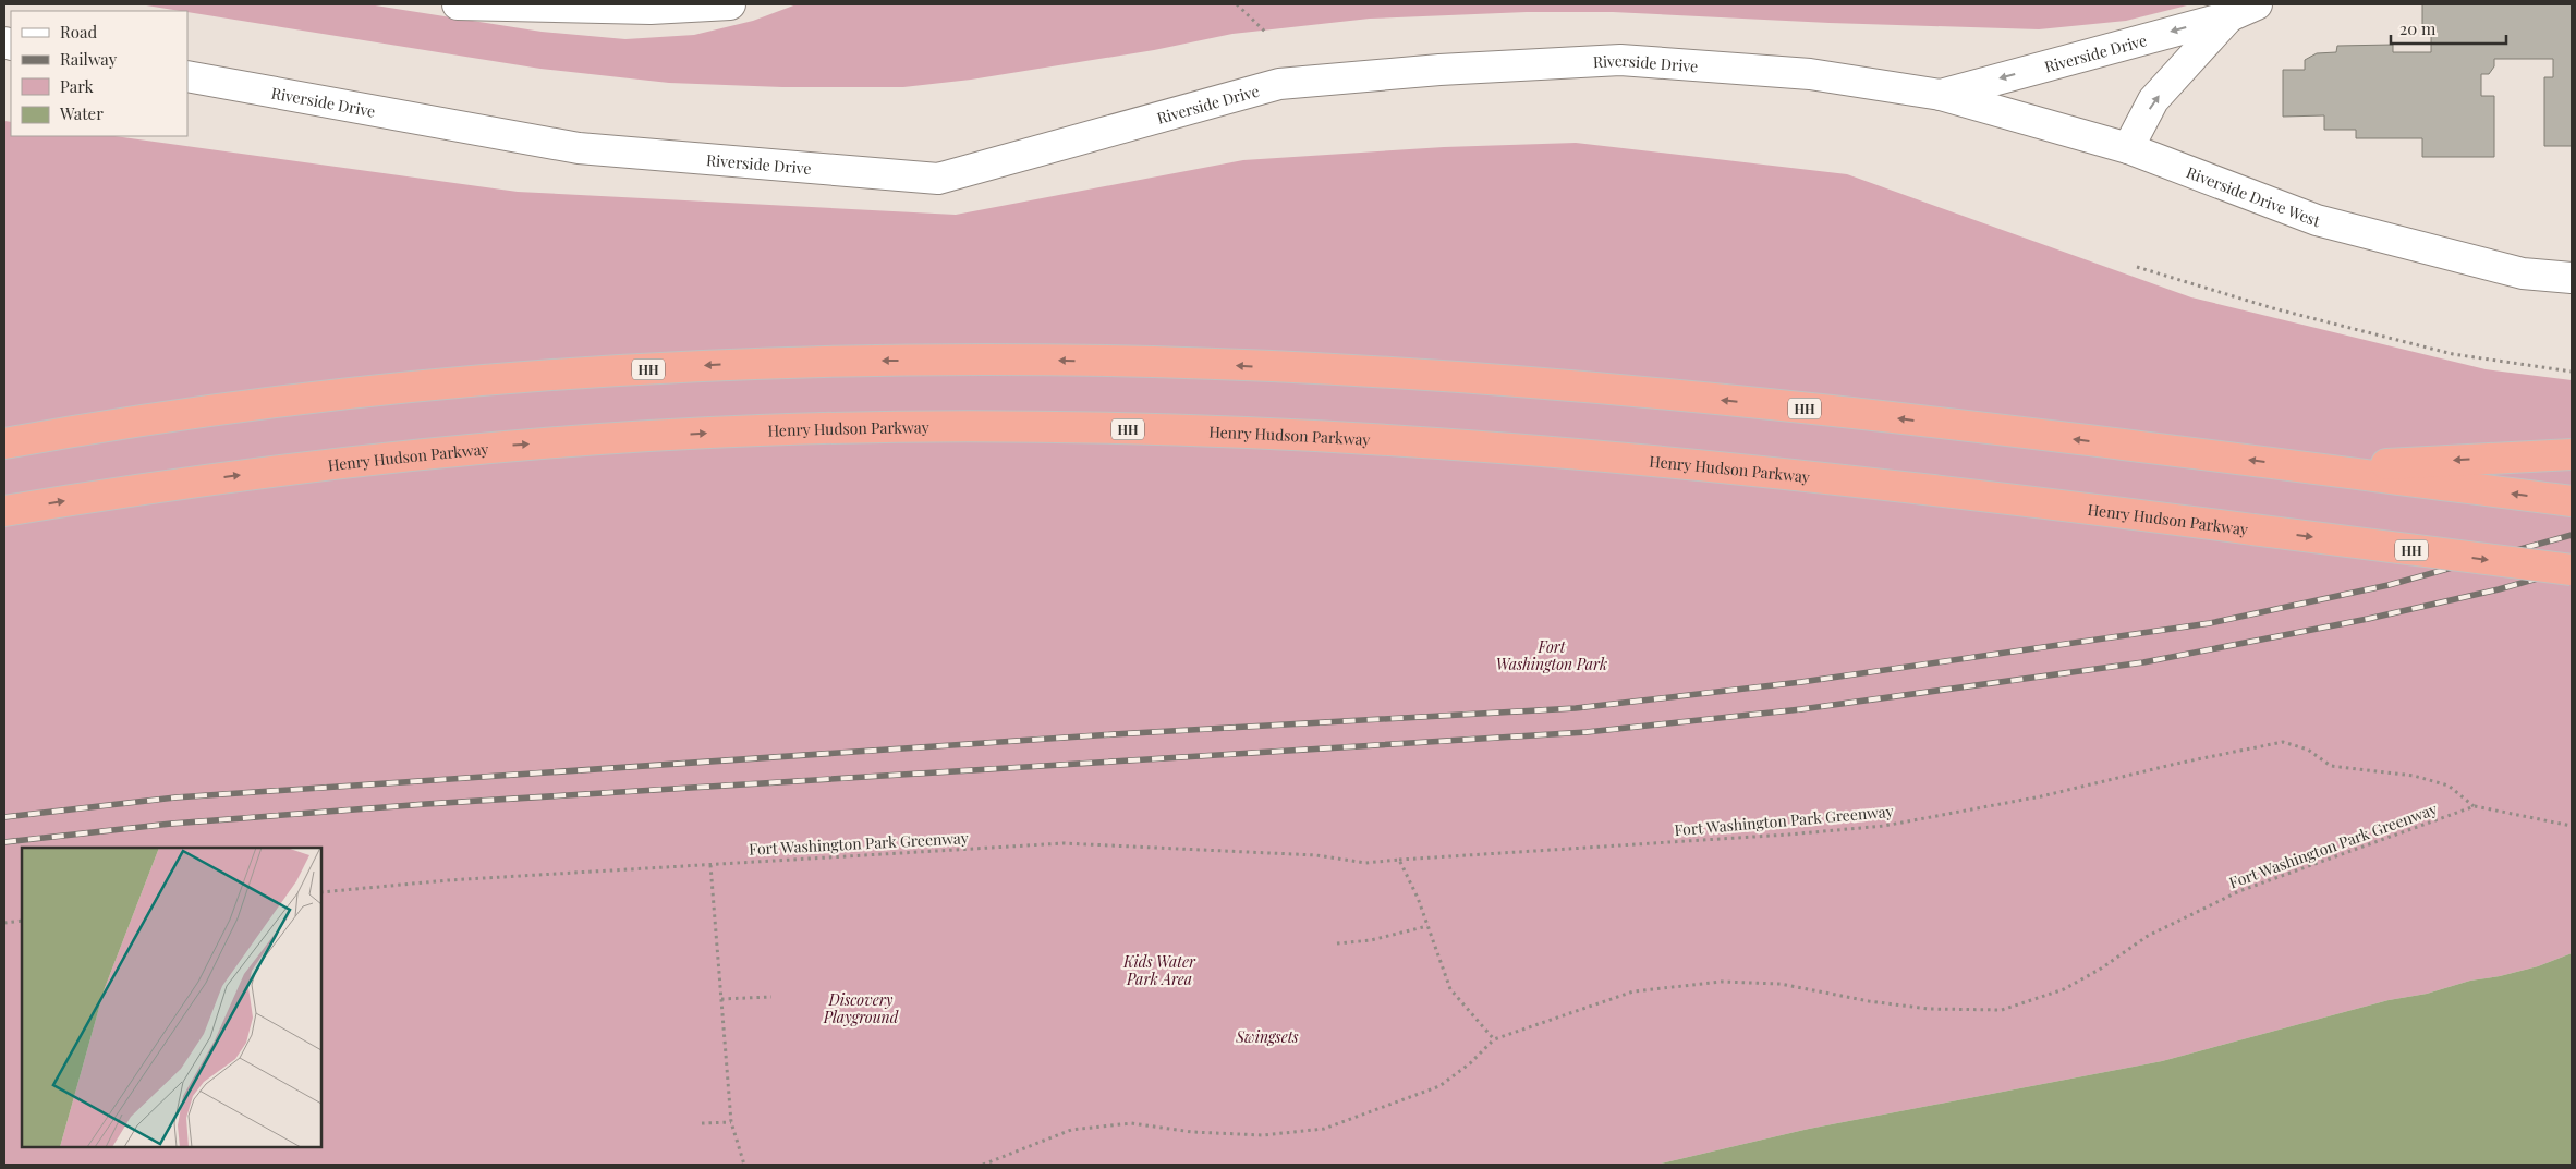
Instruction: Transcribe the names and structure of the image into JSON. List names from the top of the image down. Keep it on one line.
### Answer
{"streets":{"highway":["HH","Henry Hudson Parkway"],"main road":["Riverside Drive","Riverside Drive West"],"path":["Fort Washington Park Greenway"]},"crossings":[["Riverside Drive","Riverside Drive West"]],"parks":["Fort Washington Park","Kids Water Park Area","Discovery Playground","Swingsets"],"legend":["Road","Railway","Park","Water"],"scale_bar":"20 m"}
